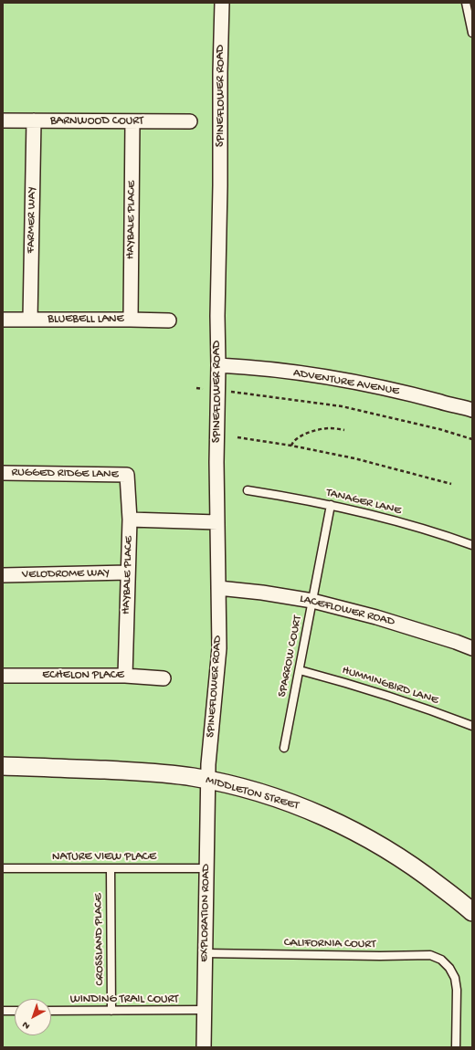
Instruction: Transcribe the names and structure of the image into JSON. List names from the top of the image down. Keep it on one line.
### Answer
{"streets":{"street":["SPINEFLOWER ROAD","BARNWOOD COURT","FARMER WAY","HAYBALE PLACE","BLUEBELL LANE","ADVENTURE AVENUE","RUGGED RIDGE LANE","VELODROME WAY","LACEFLOWER ROAD","ECHELON PLACE","MIDDLETON STREET","EXPLORATION ROAD"],"lane":["TANAGER LANE","SPARROW COURT","HUMMINGBIRD LANE","NATURE VIEW PLACE","CROSSLAND PLACE","CALIFORNIA COURT","WINDING TRAIL COURT"]},"crossings":[["SPINEFLOWER ROAD","ADVENTURE AVENUE"],["SPINEFLOWER ROAD","LACEFLOWER ROAD"],["SPINEFLOWER ROAD","MIDDLETON STREET"],["SPINEFLOWER ROAD","EXPLORATION ROAD"],["BARNWOOD COURT","FARMER WAY"],["BARNWOOD COURT","HAYBALE PLACE"],["FARMER WAY","BLUEBELL LANE"],["HAYBALE PLACE","BLUEBELL LANE"],["HAYBALE PLACE","RUGGED RIDGE LANE"],["HAYBALE PLACE","VELODROME WAY"],["HAYBALE PLACE","ECHELON PLACE"],["TANAGER LANE","SPARROW COURT"],["LACEFLOWER ROAD","SPARROW COURT"],["SPARROW COURT","HUMMINGBIRD LANE"],["MIDDLETON STREET","EXPLORATION ROAD"],["NATURE VIEW PLACE","EXPLORATION ROAD"],["NATURE VIEW PLACE","CROSSLAND PLACE"],["EXPLORATION ROAD","CALIFORNIA COURT"],["EXPLORATION ROAD","WINDING TRAIL COURT"],["CROSSLAND PLACE","WINDING TRAIL COURT"]],"north":"bottom left"}
